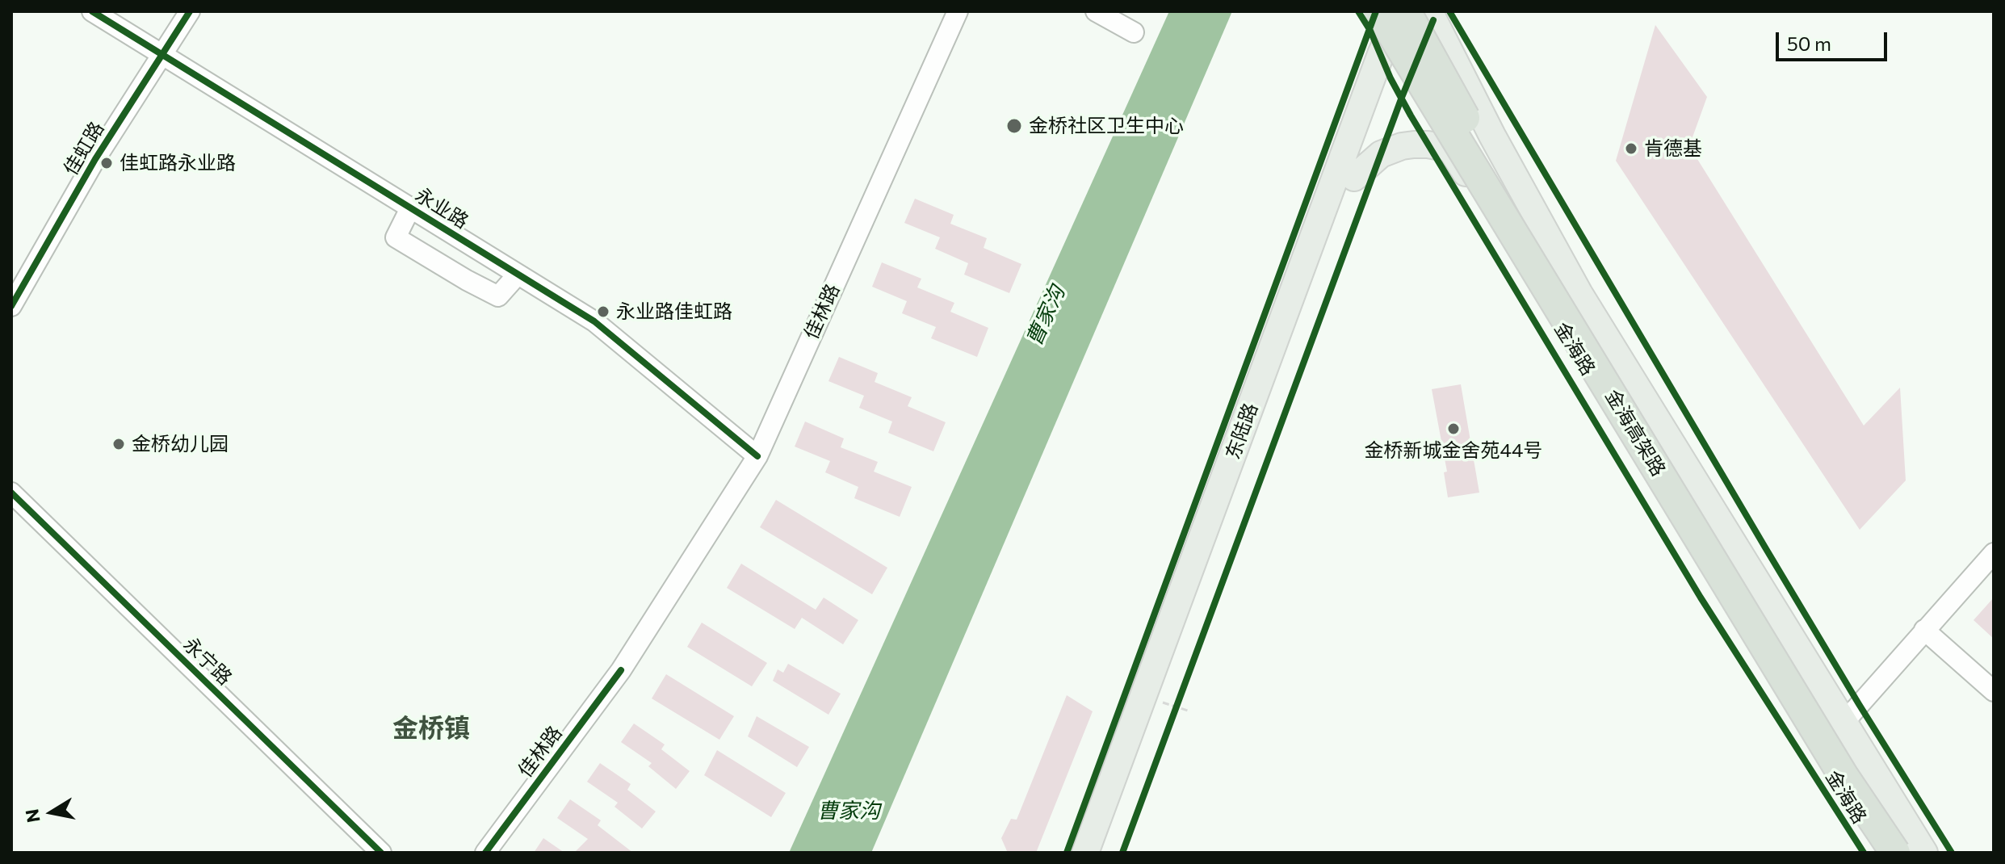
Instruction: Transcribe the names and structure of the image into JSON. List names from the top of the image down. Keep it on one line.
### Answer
{"streets":{"highway":["金海高架路"],"main road":["金海路","东陆路"],"street":["佳虹路","永业路","佳林路","永宁路"]},"crossings":[["佳虹路","永业路"],["永业路","佳林路"],["金海路","东陆路"],["金海路","金海高架路"],["东陆路","金海高架路"]],"districts":["金桥镇"],"water":["曹家沟"],"places":["金桥社区卫生中心","肯德基","佳虹路永业路","永业路佳虹路","金桥新城金舍苑44号","金桥幼儿园"],"scale_bar":"50 m","north":"left"}
